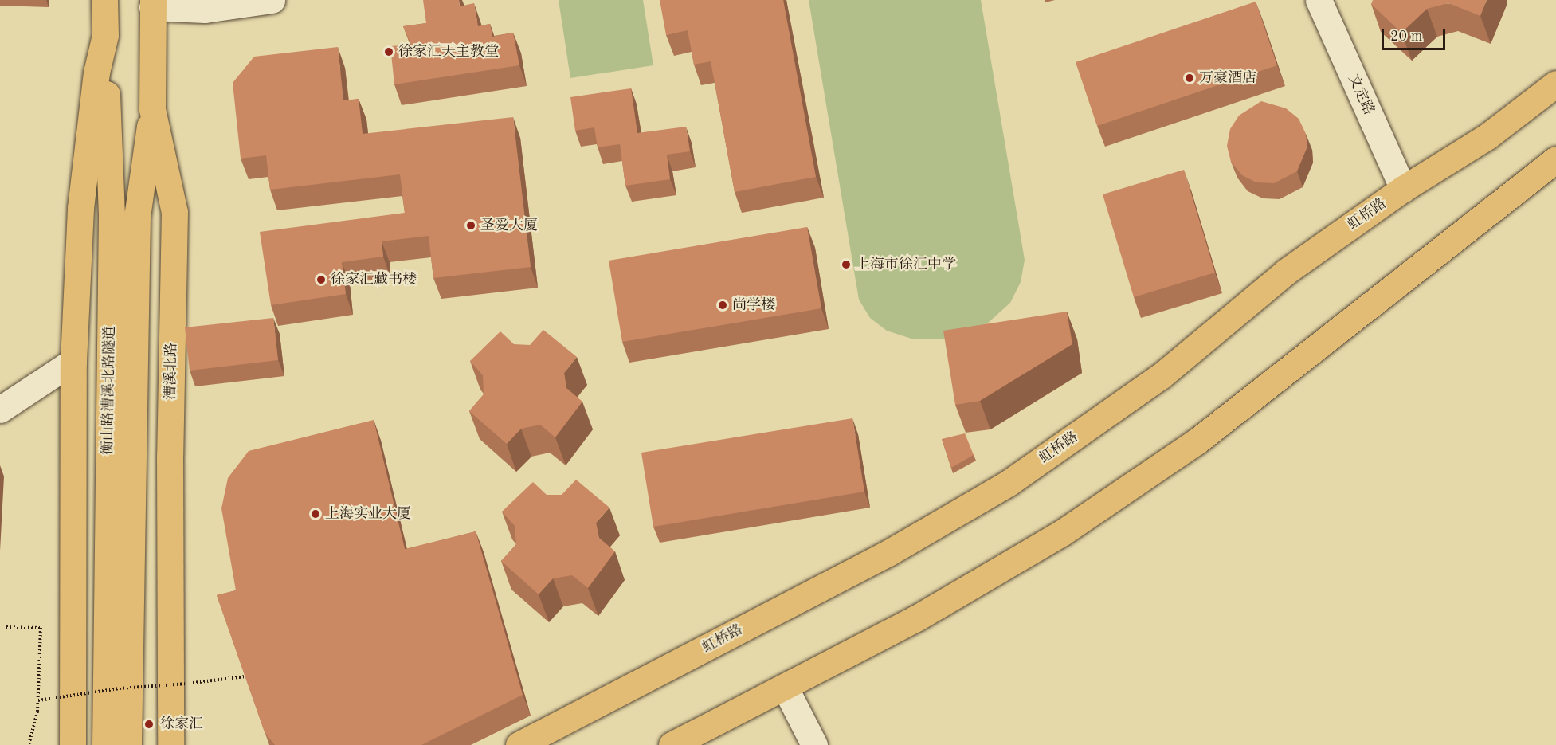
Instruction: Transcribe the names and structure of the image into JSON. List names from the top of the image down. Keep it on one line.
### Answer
{"streets":{"main road":["虹桥路","漕溪北路","衡山路漕溪北路隧道"],"street":["文定路"]},"crossings":[["文定路","虹桥路"],["漕溪北路","衡山路漕溪北路隧道"]],"places":["徐家汇天主教堂","万豪酒店","圣爱大厦","上海市徐汇中学","徐家汇藏书楼","尚学楼","上海实业大厦","徐家汇"],"scale_bar":"20 m"}
